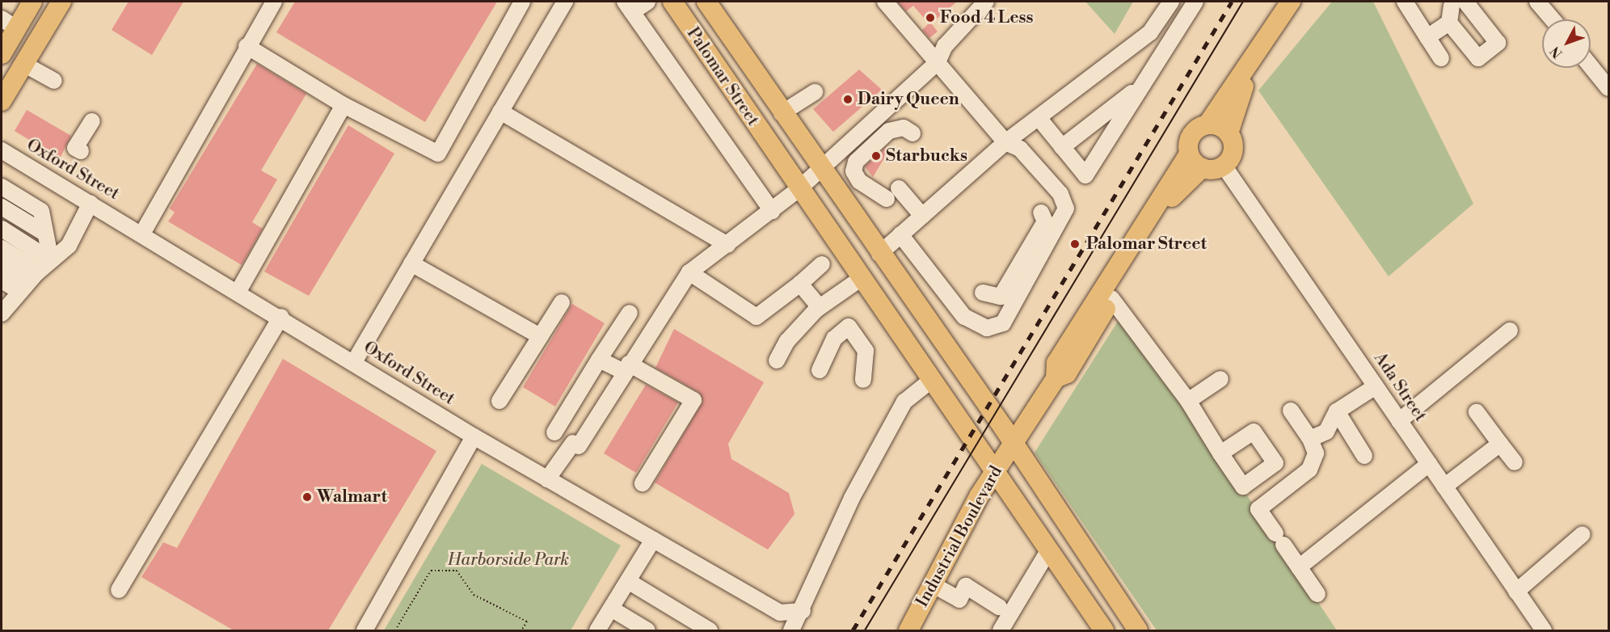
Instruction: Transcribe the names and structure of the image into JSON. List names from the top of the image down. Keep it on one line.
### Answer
{"streets":{"main road":["Palomar Street","Industrial Boulevard"],"street":["Oxford Street","Ada Street"]},"crossings":[["Palomar Street","Industrial Boulevard"],["Ada Street","Industrial Boulevard"]],"parks":["Harborside Park"],"places":["Food 4 Less","Dairy Queen","Starbucks","Palomar Street","Walmart"],"north":"bottom left"}
